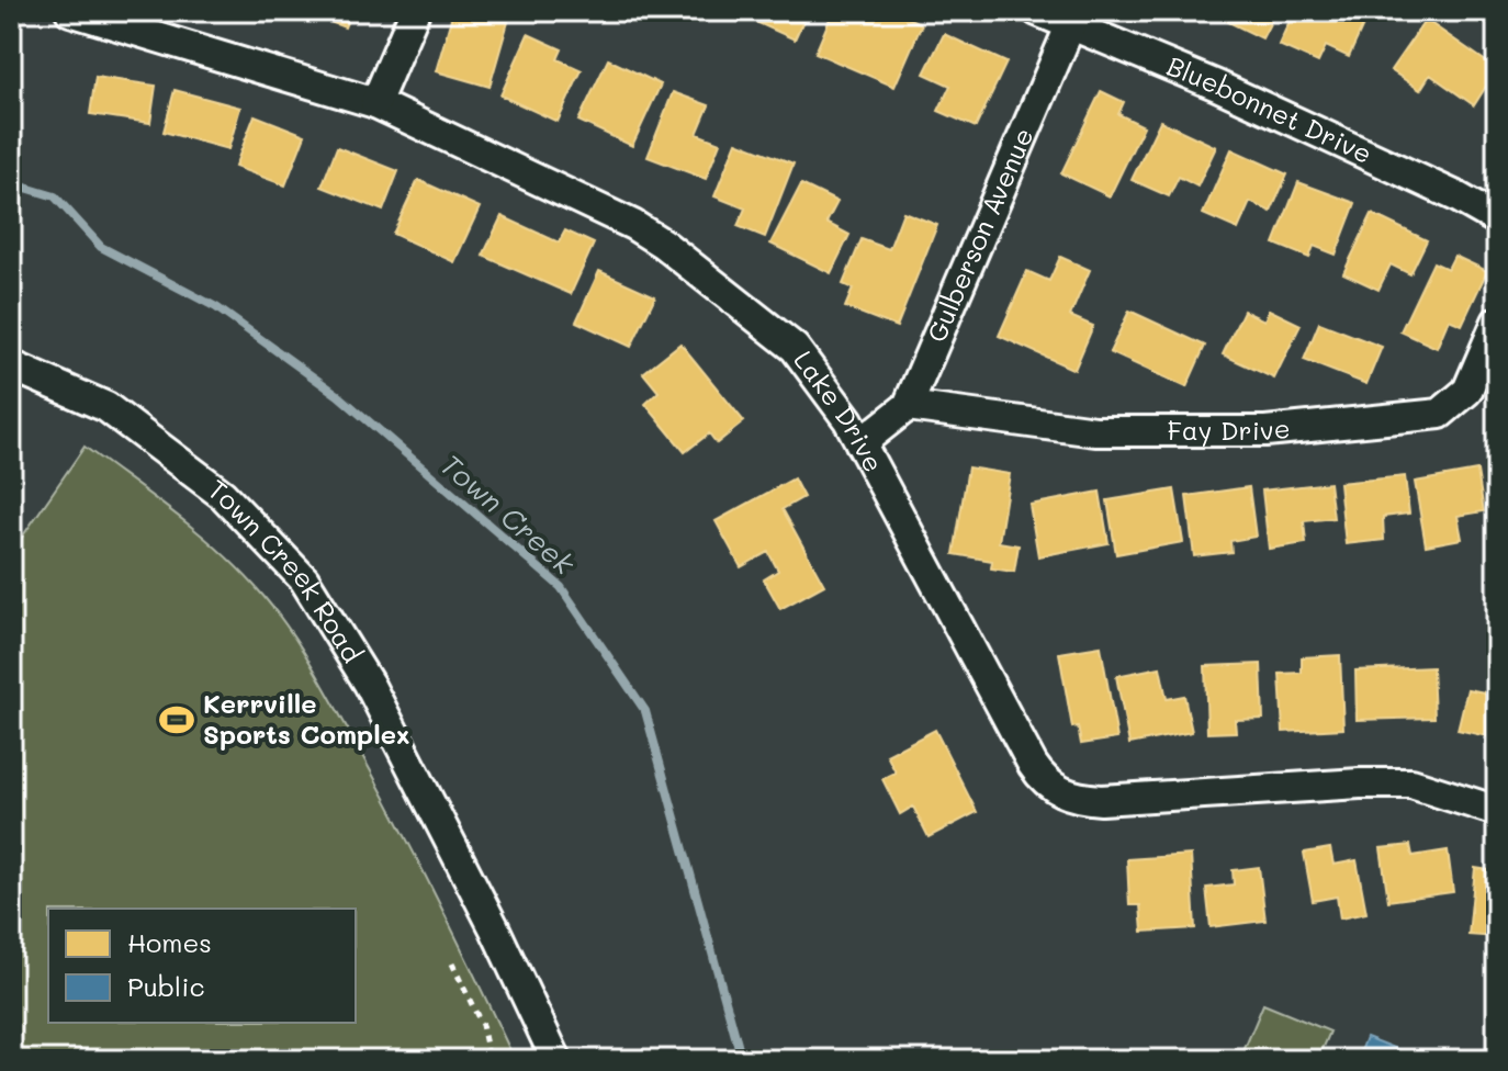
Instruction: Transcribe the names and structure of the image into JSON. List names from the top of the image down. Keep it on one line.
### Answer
{"streets":{"street":["Bluebonnet Drive","Gulberson Avenue","Lake Drive","Fay Drive","Town Creek Road"]},"crossings":[["Bluebonnet Drive","Gulberson Avenue"],["Gulberson Avenue","Lake Drive"],["Gulberson Avenue","Fay Drive"]],"water":["Town Creek"],"places":{"sports":["Kerrville Sports Complex"]},"legend":["Homes","Public"]}
